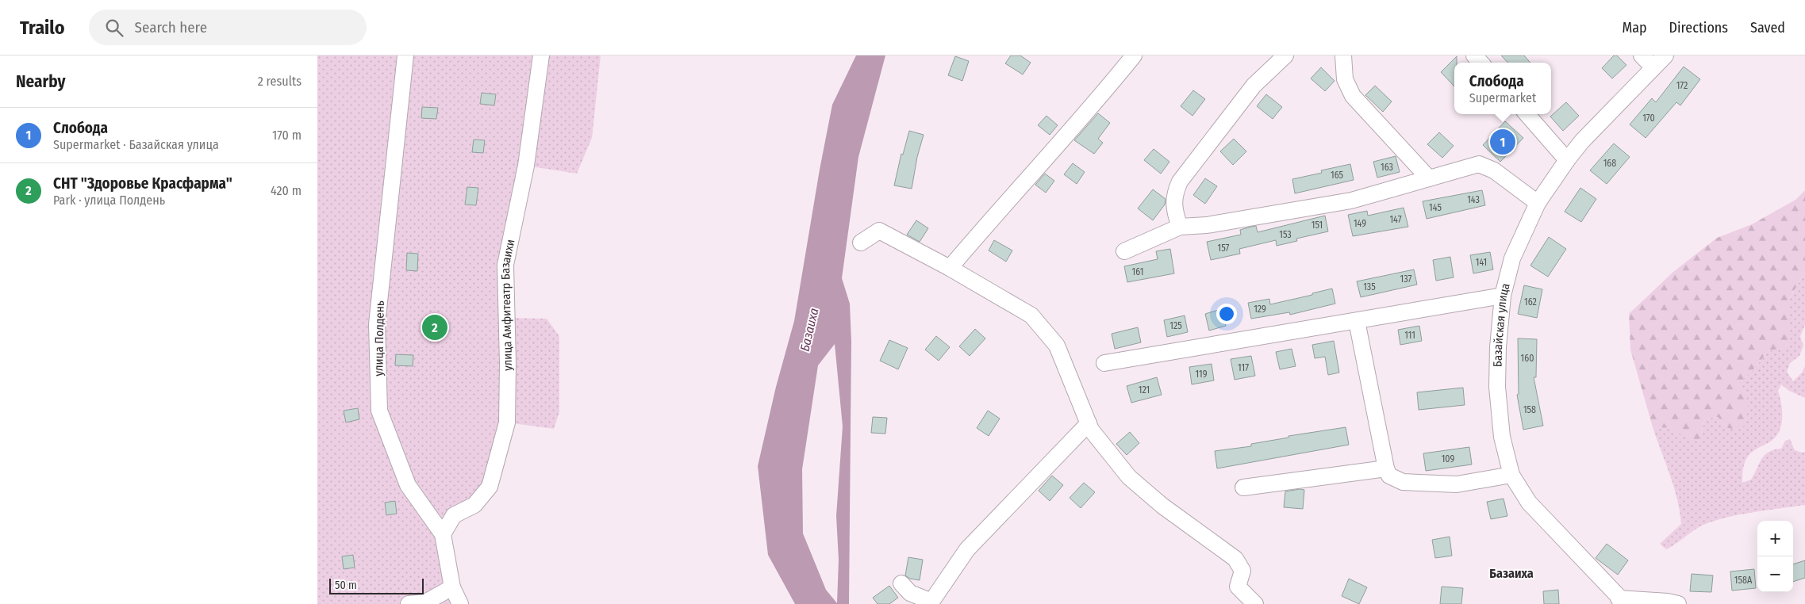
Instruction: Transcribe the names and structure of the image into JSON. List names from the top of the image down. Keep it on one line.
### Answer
{"streets":{"street":["улица Амфитеатр Базаихи","Базайская улица","улица Полдень"]},"crossings":[["улица Амфитеатр Базаихи","улица Полдень"]],"districts":["Базаиха"],"water":["Базаиха"],"house_numbers":["172","170","168","163","165","143","145","147","149","151","153","157","141","161","137","135","162","129","125","111","160","117","119","121","158","109","158А"],"scale_bar":"50 m","page":{"header":"Trailo","search":"Search here","nav":["Map","Directions","Saved"],"heading":["Nearby","2 results"],"popup":["Слобода","Supermarket"],"list":[{"mark":"1","name":"Слобода","note":"Supermarket · Базайская улица","value":"170 m"},{"mark":"2","name":"СНТ \"Здоровье Красфарма\"","note":"Park · улица Полдень","value":"420 m"}],"pins":["1","2"],"map_buttons":["+","−"],"scale":"50 m"}}
